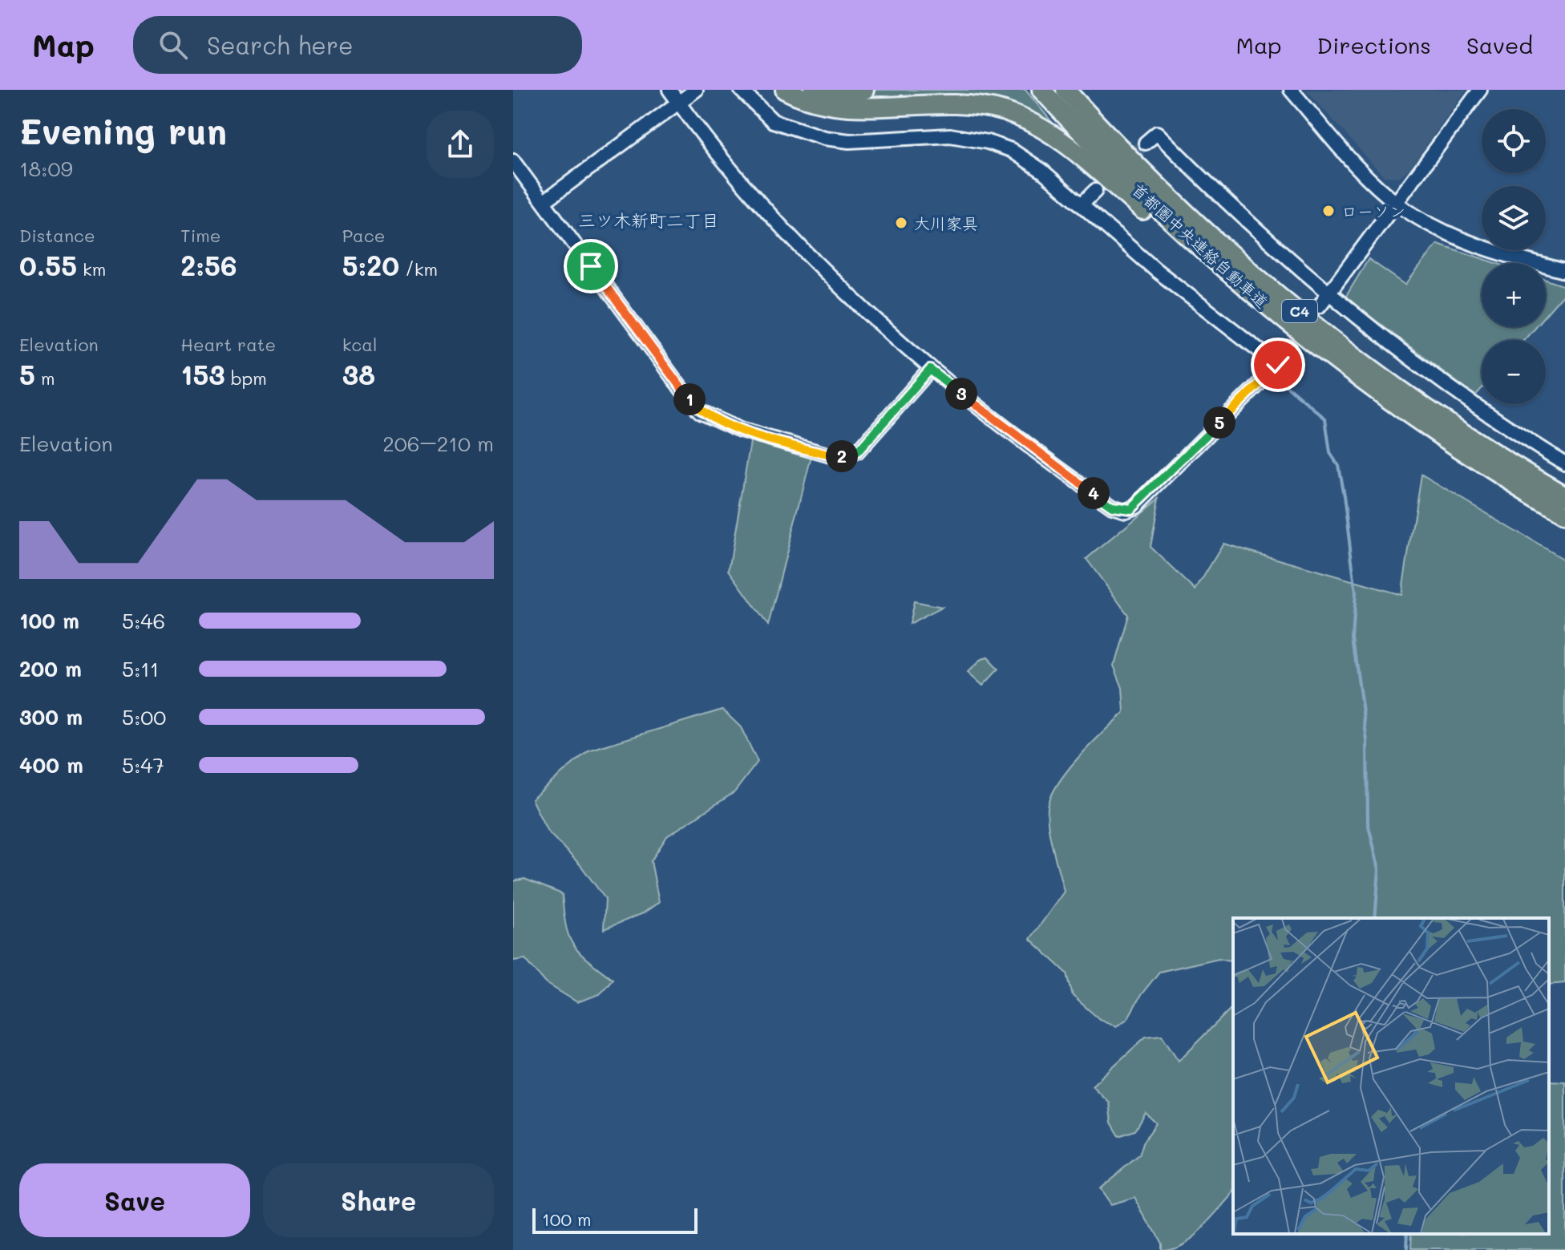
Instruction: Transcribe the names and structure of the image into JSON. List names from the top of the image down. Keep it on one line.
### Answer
{"streets":{"highway":["首都圏中央連絡自動車道","C4"]},"districts":["三ツ木新町二丁目"],"places":["ローソン","大川家具"],"scale_bar":"100 m","page":{"header":"Map","search":"Search here","nav":["Map","Directions","Saved"],"heading":["Evening run","18:09"],"map_buttons":["+","−"],"stats":[["Distance","0.55 km"],["Time","2:56"],["Pace","5:20 /km"],["Elevation","5 m"],["Heart rate","153 bpm"],["kcal","38"]],"pins":["3","1","5","2","4"],"chart":["Elevation","206–210 m"],"list":[{"name":"100 m","note":"5:46"},{"name":"200 m","note":"5:11"},{"name":"300 m","note":"5:00"},{"name":"400 m","note":"5:47"}],"buttons":["Save","Share"],"scale":"100 m"}}
